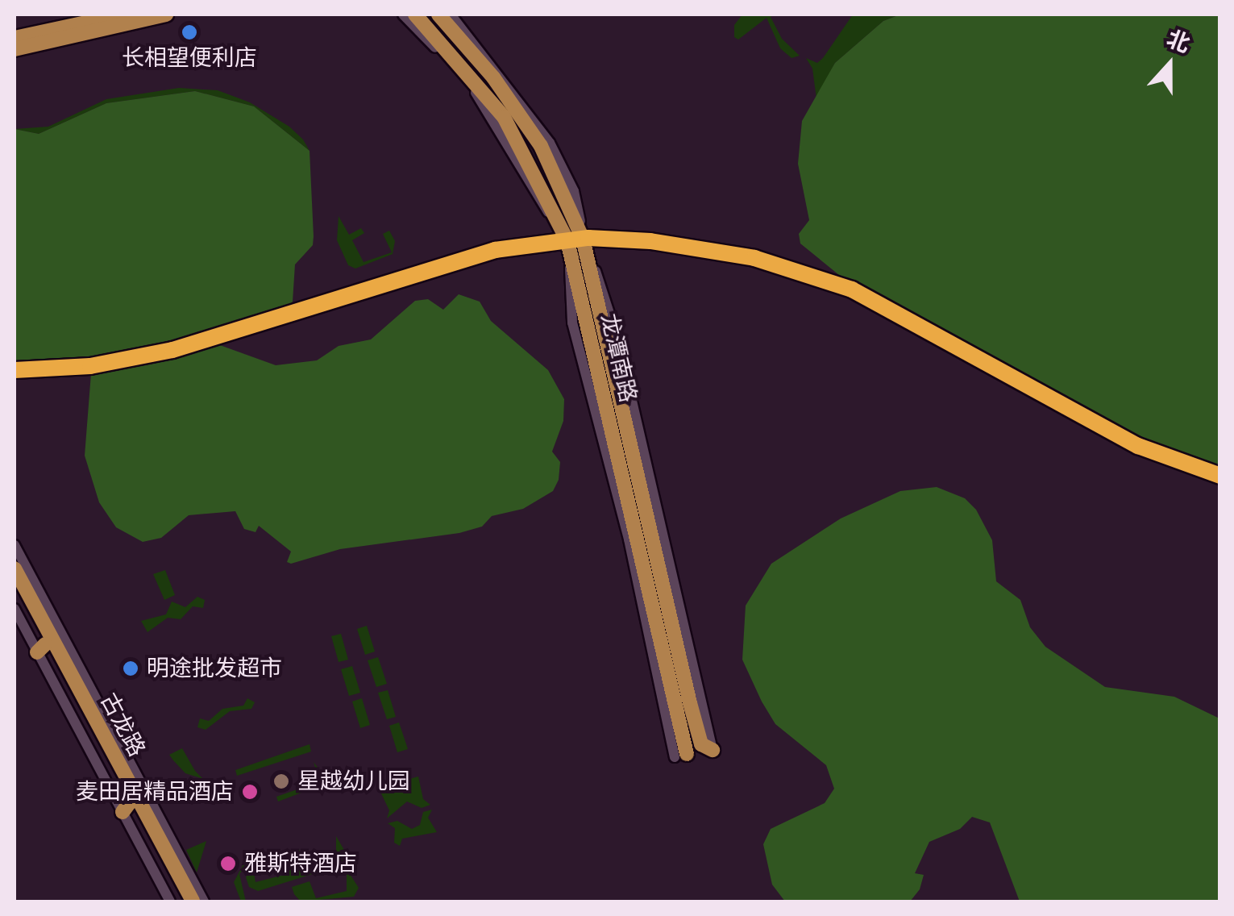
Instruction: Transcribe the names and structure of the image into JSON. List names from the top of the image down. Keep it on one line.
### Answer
{"streets":{"main road":["龙潭南路","古龙路"]},"places":["长相望便利店","明途批发超市","星越幼儿园","麦田居精品酒店","雅斯特酒店"],"north":"top"}
